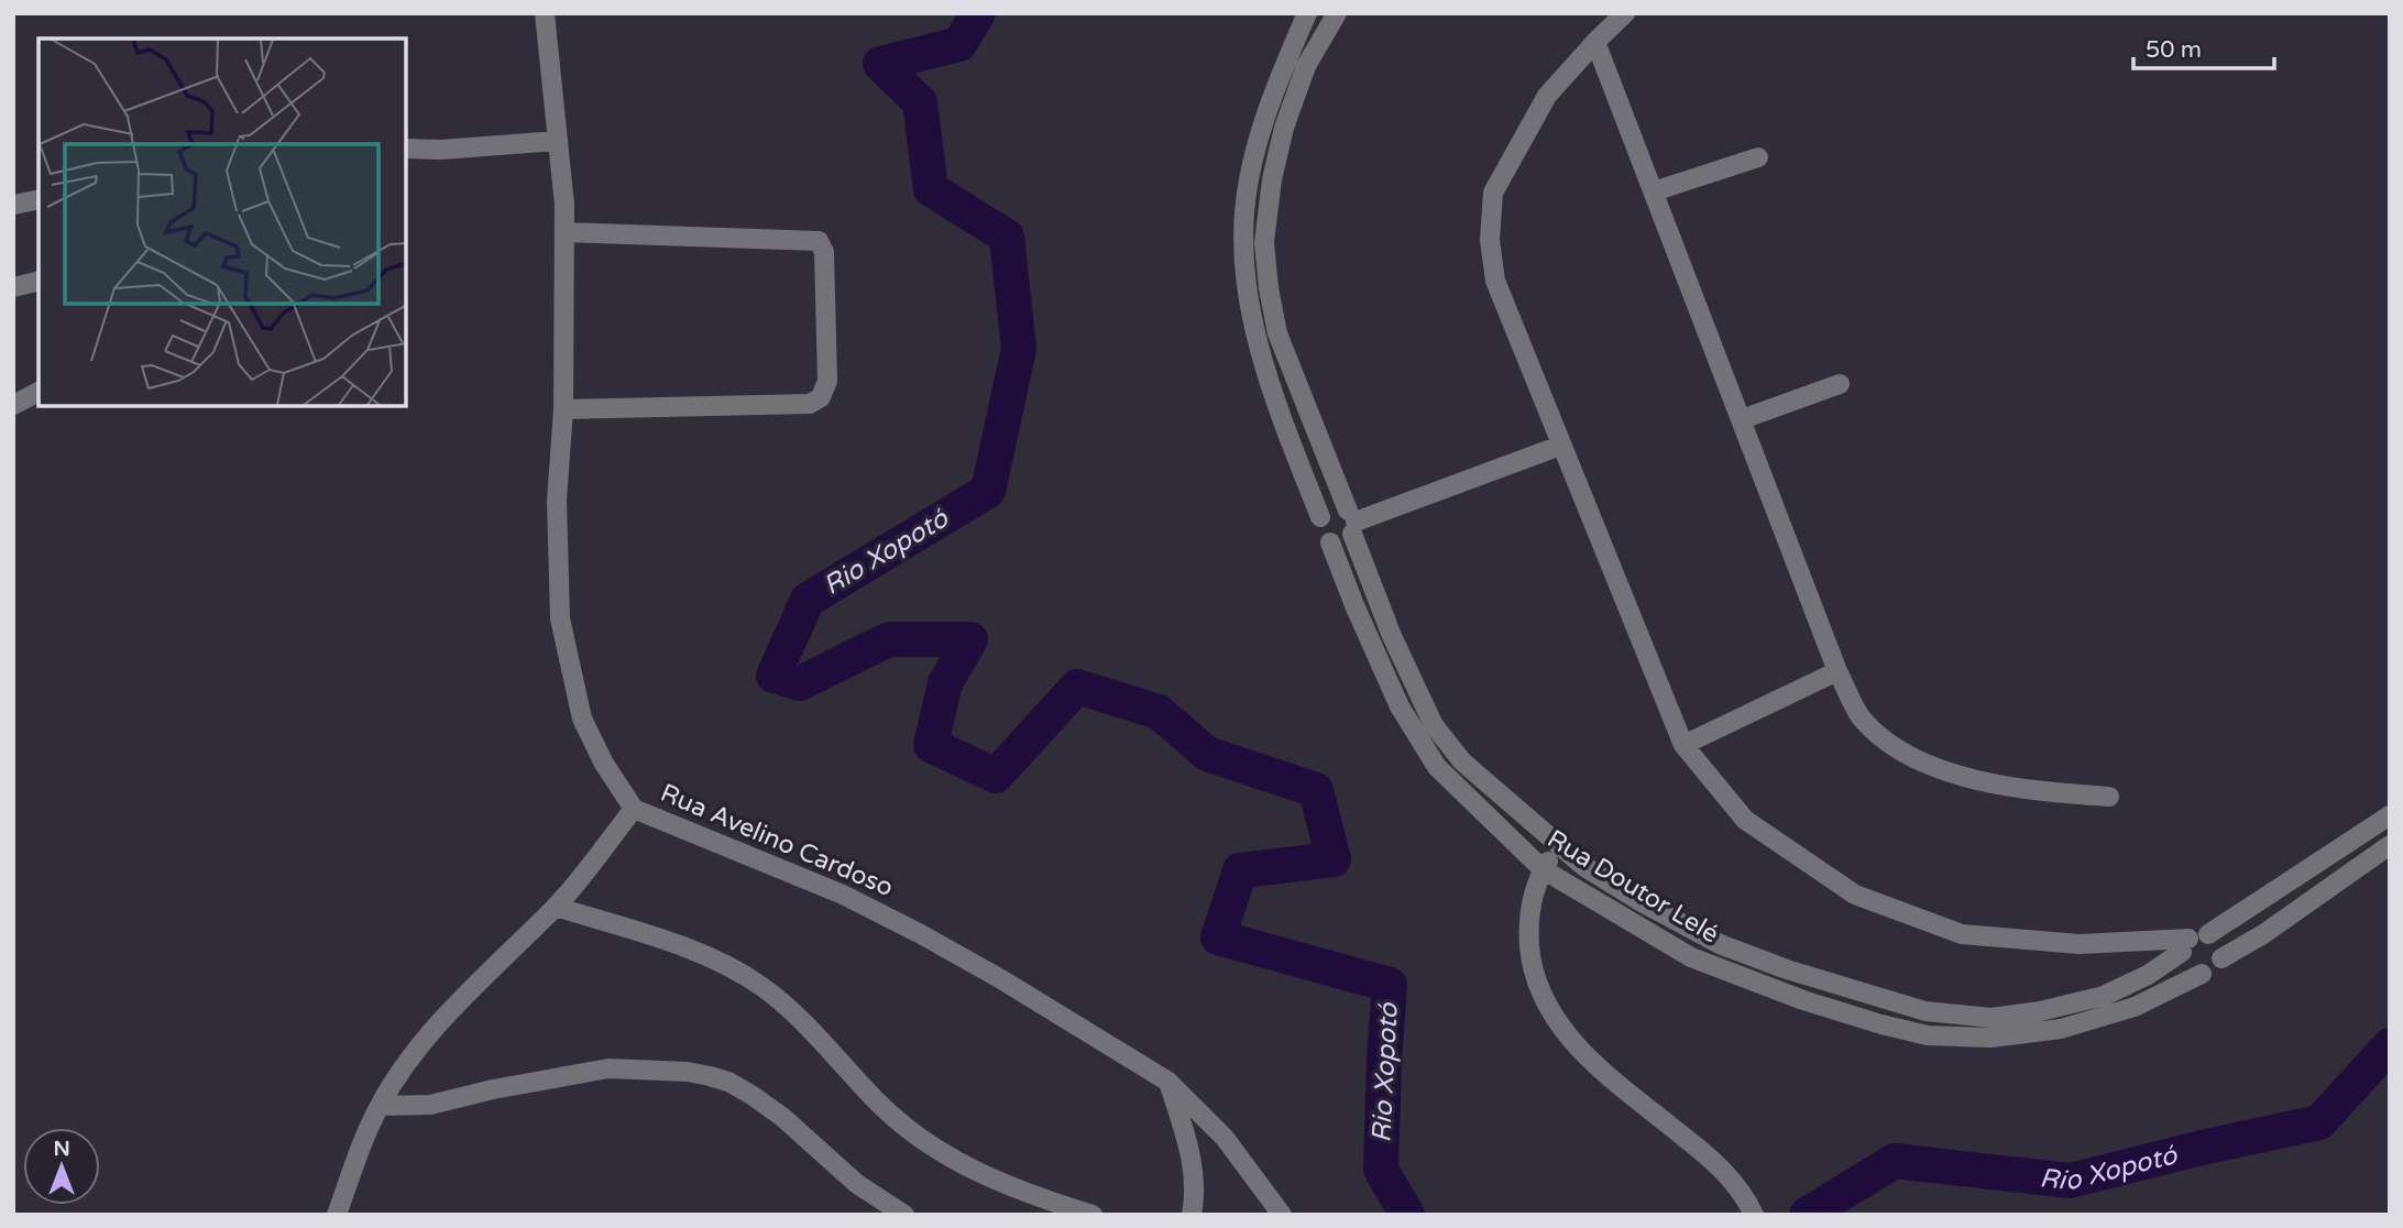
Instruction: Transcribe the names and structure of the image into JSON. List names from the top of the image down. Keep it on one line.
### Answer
{"streets":{"street":["Rua Avelino Cardoso","Rua Doutor Lelé"]},"water":["Rio Xopotó"],"scale_bar":"50 m","north":"top"}
